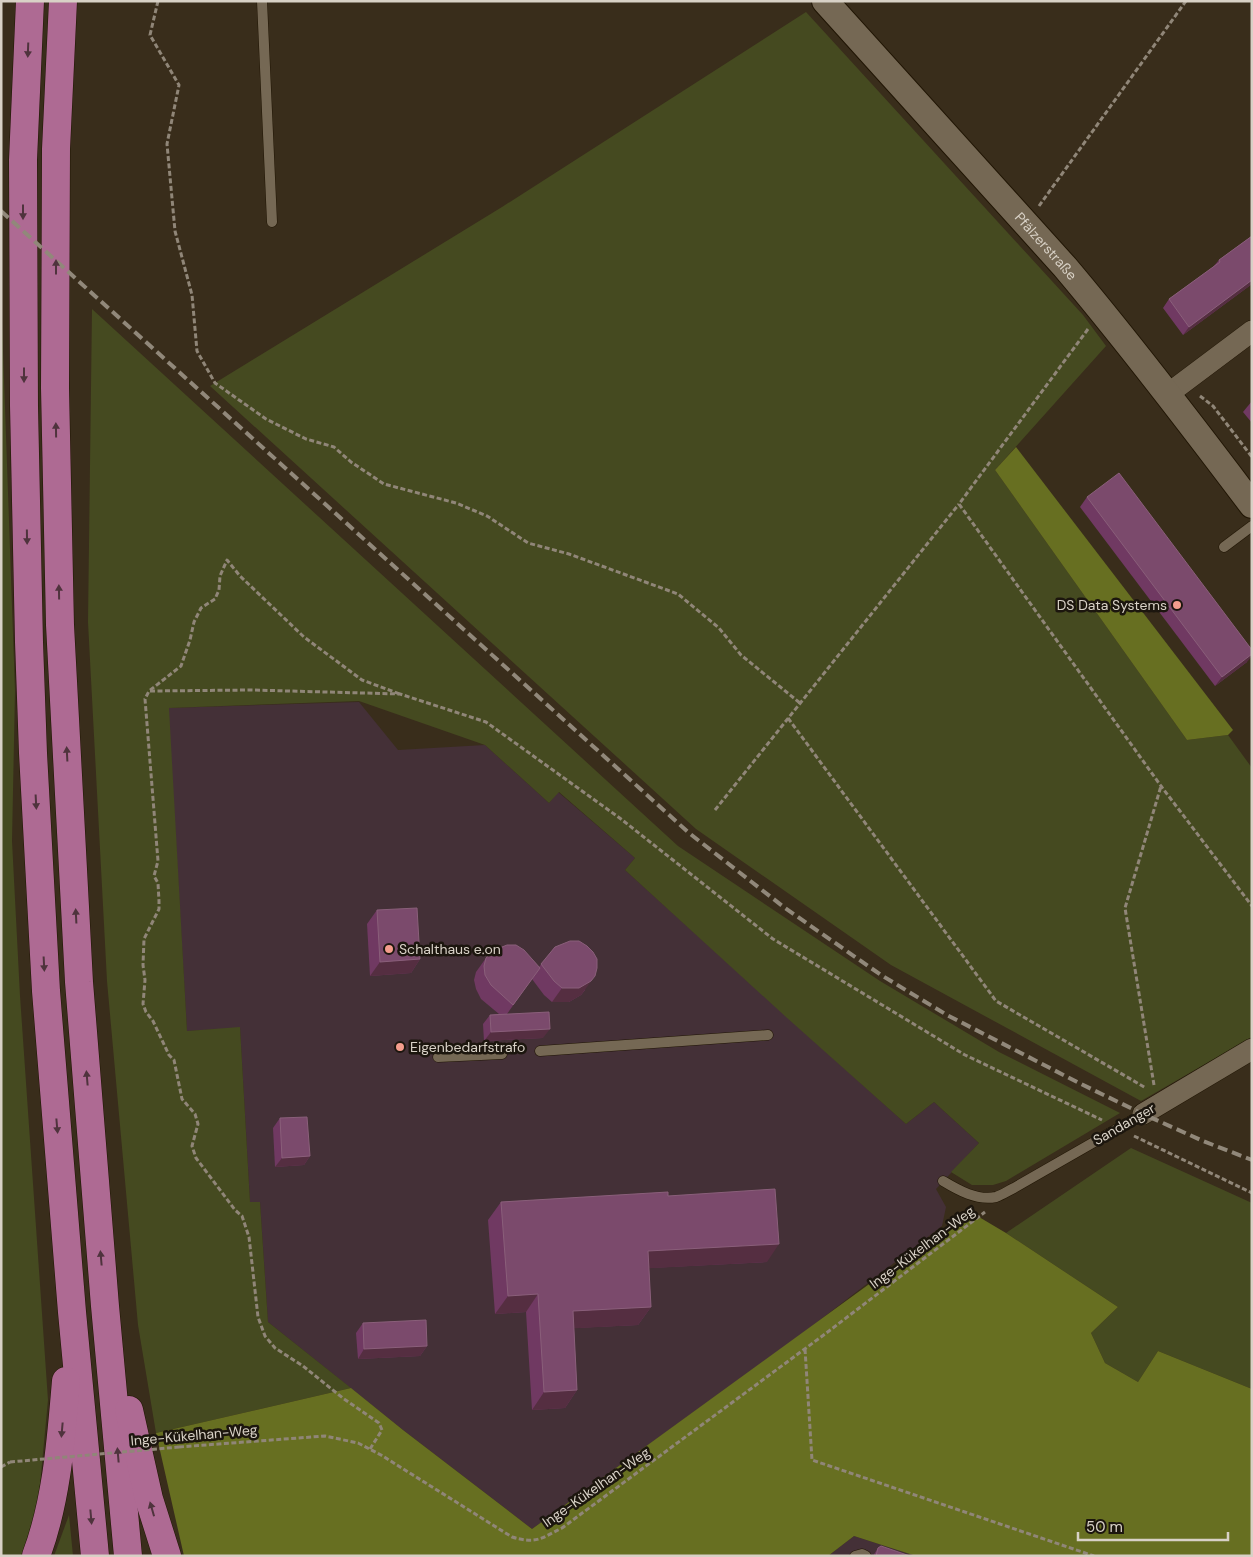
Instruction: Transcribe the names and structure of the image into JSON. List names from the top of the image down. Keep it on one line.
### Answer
{"streets":{"street":["Pfälzerstraße","Sandanger"],"path":["Inge-Kükelhan-Weg"]},"crossings":[["Sandanger","Inge-Kükelhan-Weg"]],"places":["DS Data Systems","Schalthaus e.on","Eigenbedarfstrafo"],"scale_bar":"50 m"}
